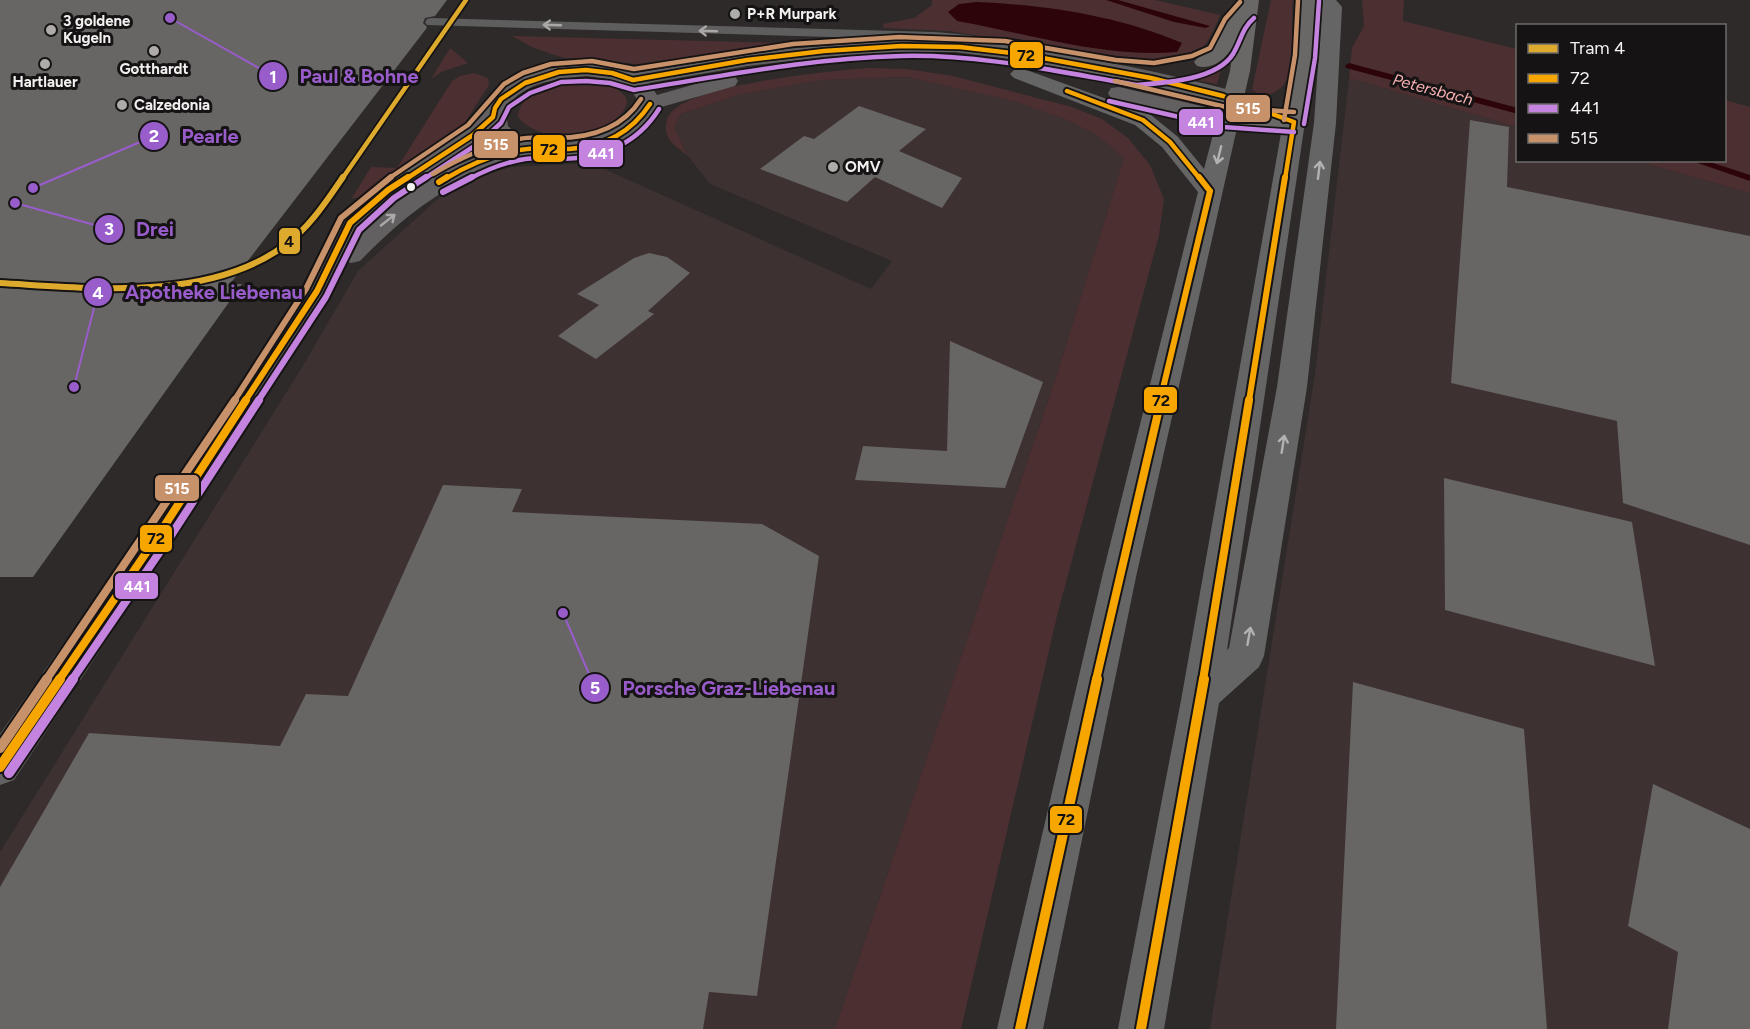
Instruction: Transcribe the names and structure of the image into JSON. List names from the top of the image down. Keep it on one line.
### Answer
{"water":["Petersbach"],"places":["P+R Murpark","Paul & Bohne","3 goldene Kugeln","Gotthardt","Hartlauer","Calzedonia","OMV","Pearle","Drei","Apotheke Liebenau","Porsche Graz-Liebenau"],"lines":["tram line 4","transit line 515","transit line 441","transit line 72"],"legend":["Tram 4","72","441","515"]}
